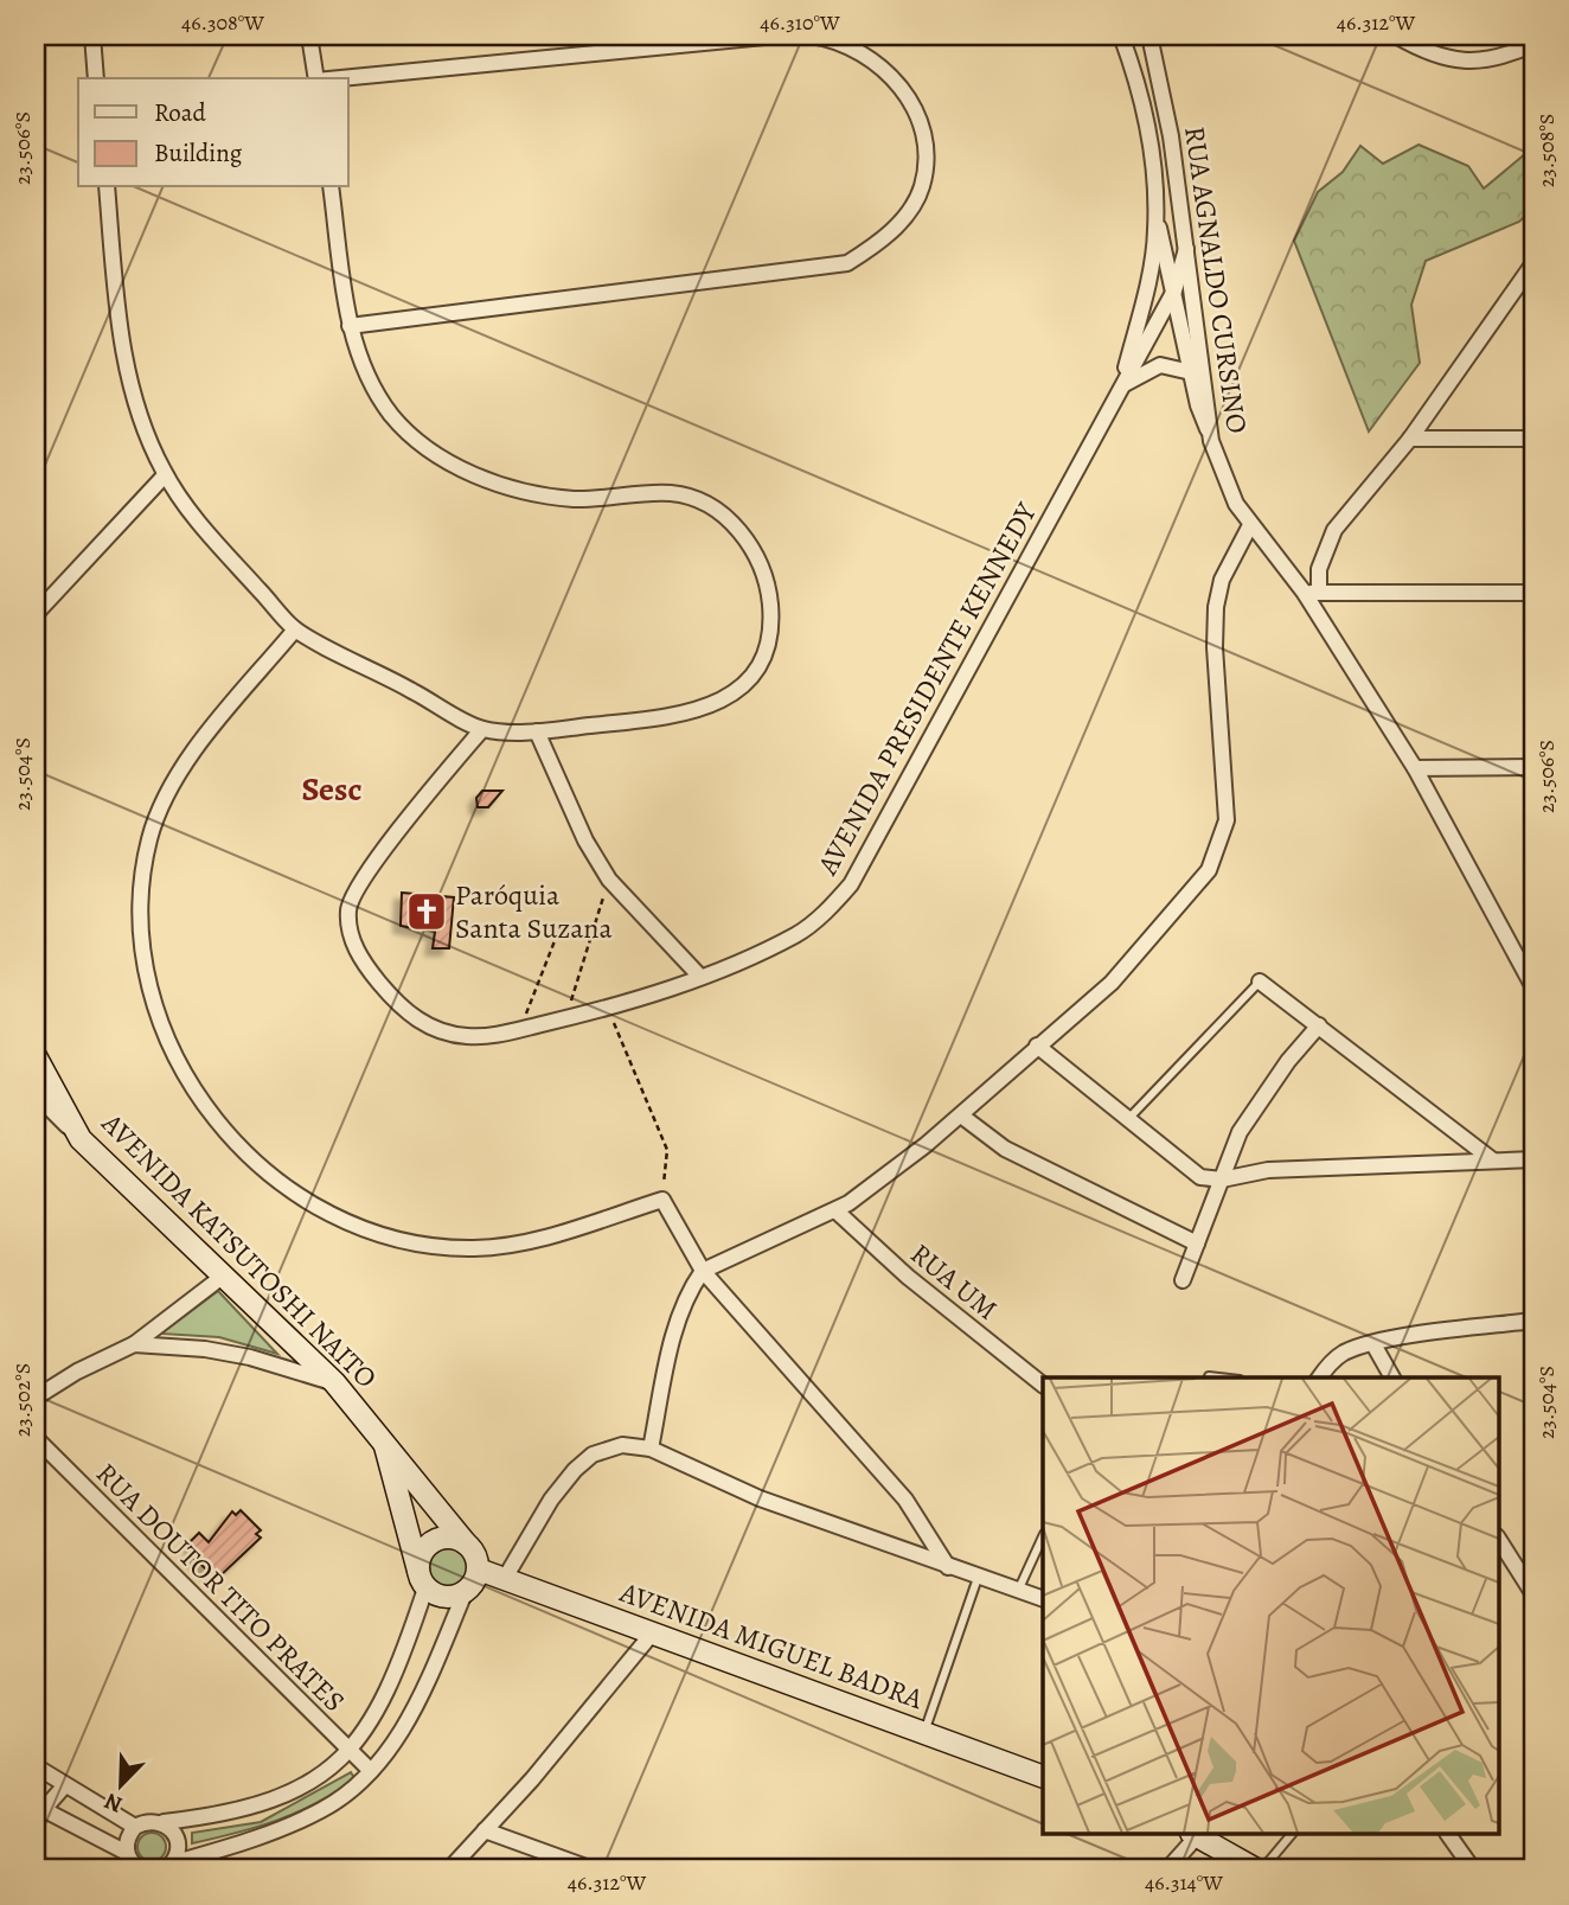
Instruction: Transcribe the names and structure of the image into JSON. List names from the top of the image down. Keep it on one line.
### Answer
{"streets":{"main road":["AVENIDA KATSUTOSHI NAITO","AVENIDA MIGUEL BADRA"],"street":["RUA AGNALDO CURSINO","AVENIDA PRESIDENTE KENNEDY","RUA UM","RUA DOUTOR TITO PRATES"]},"crossings":[["RUA AGNALDO CURSINO","AVENIDA PRESIDENTE KENNEDY"]],"districts":["Sesc"],"places":{"church":["Paróquia Santa Suzana"]},"legend":["Road","Building"],"north":"bottom left","coordinates":["46.308°W","46.310°W","46.312°W","23.506°S","23.508°S","23.504°S","23.502°S","46.314°W"]}
